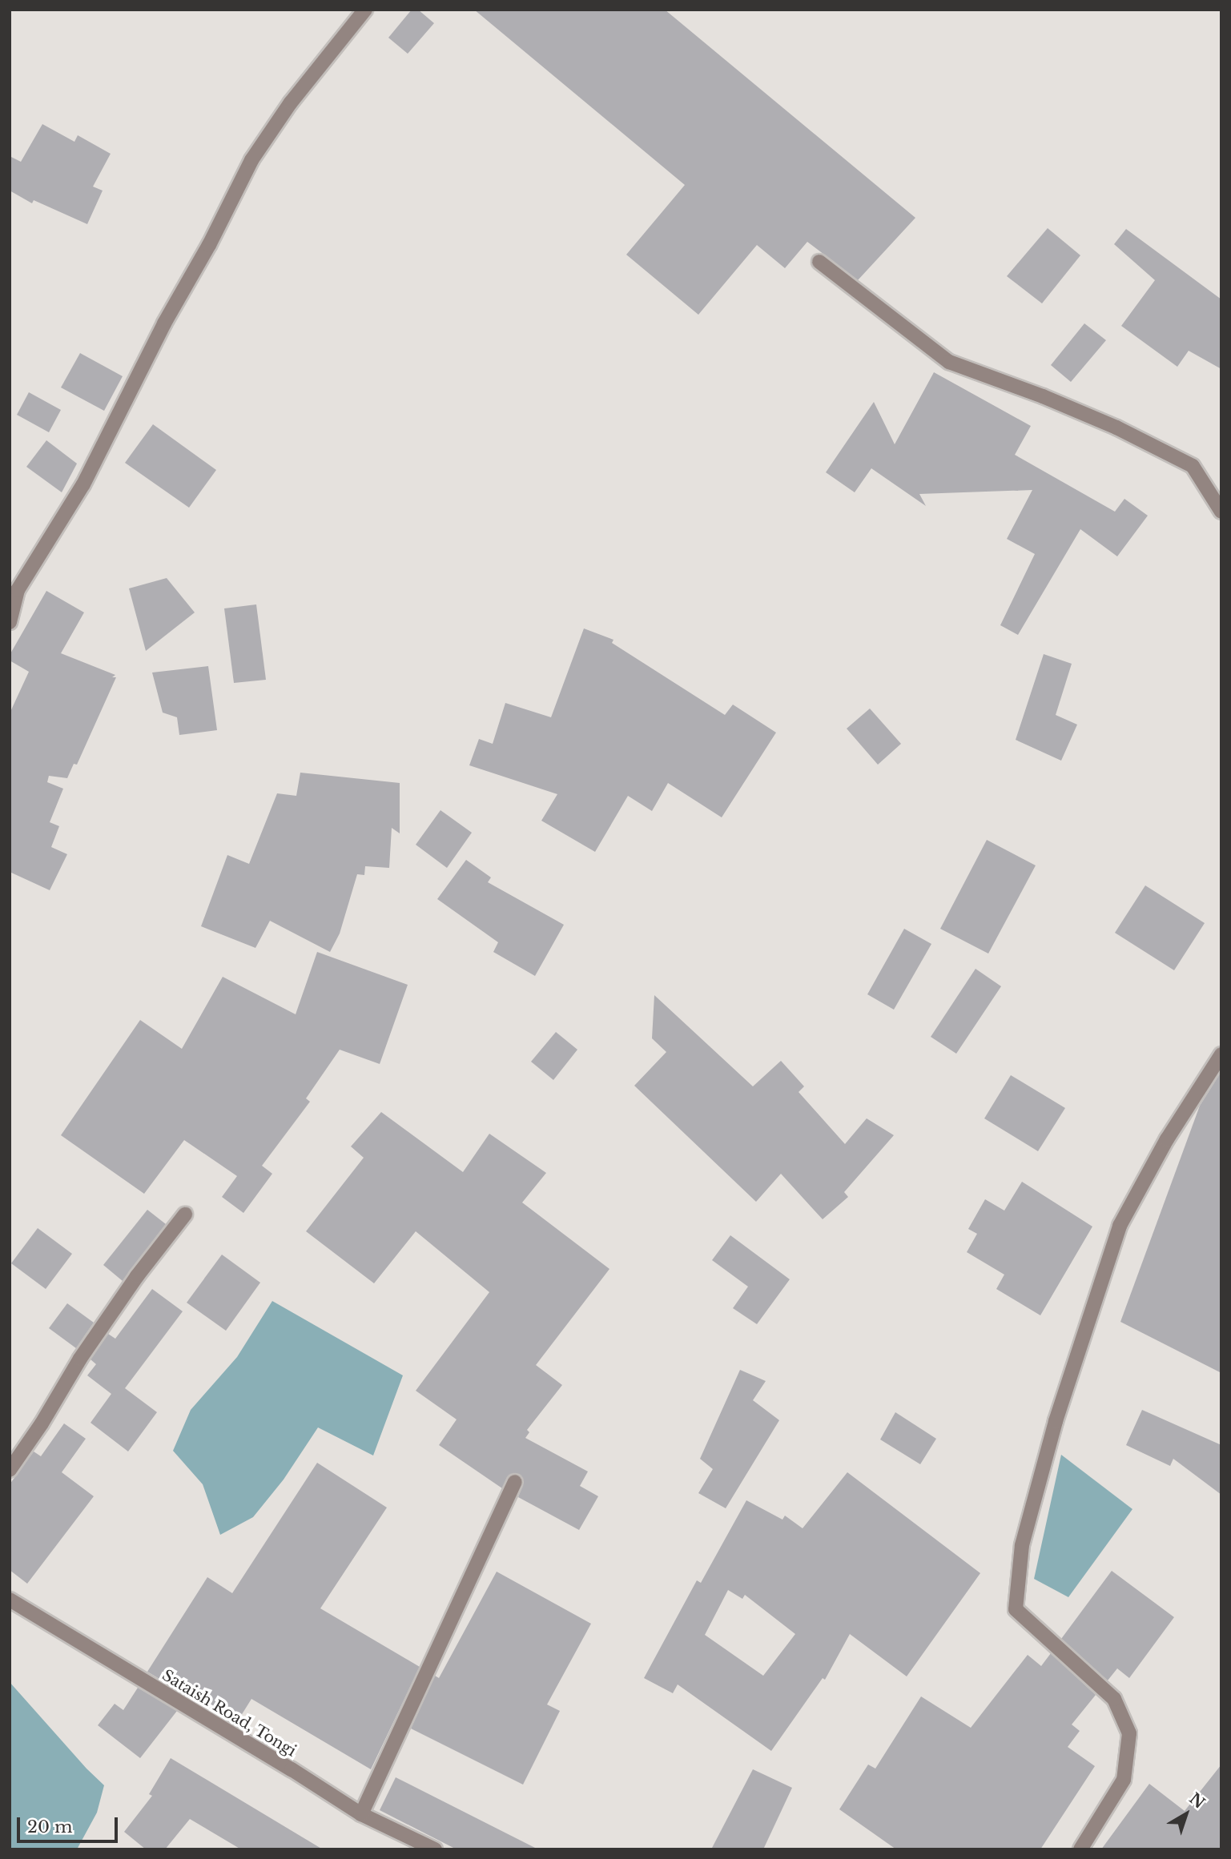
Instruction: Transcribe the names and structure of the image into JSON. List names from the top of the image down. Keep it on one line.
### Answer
{"streets":{"street":["Sataish Road, Tongi"]},"scale_bar":"20 m","north":"top right"}
